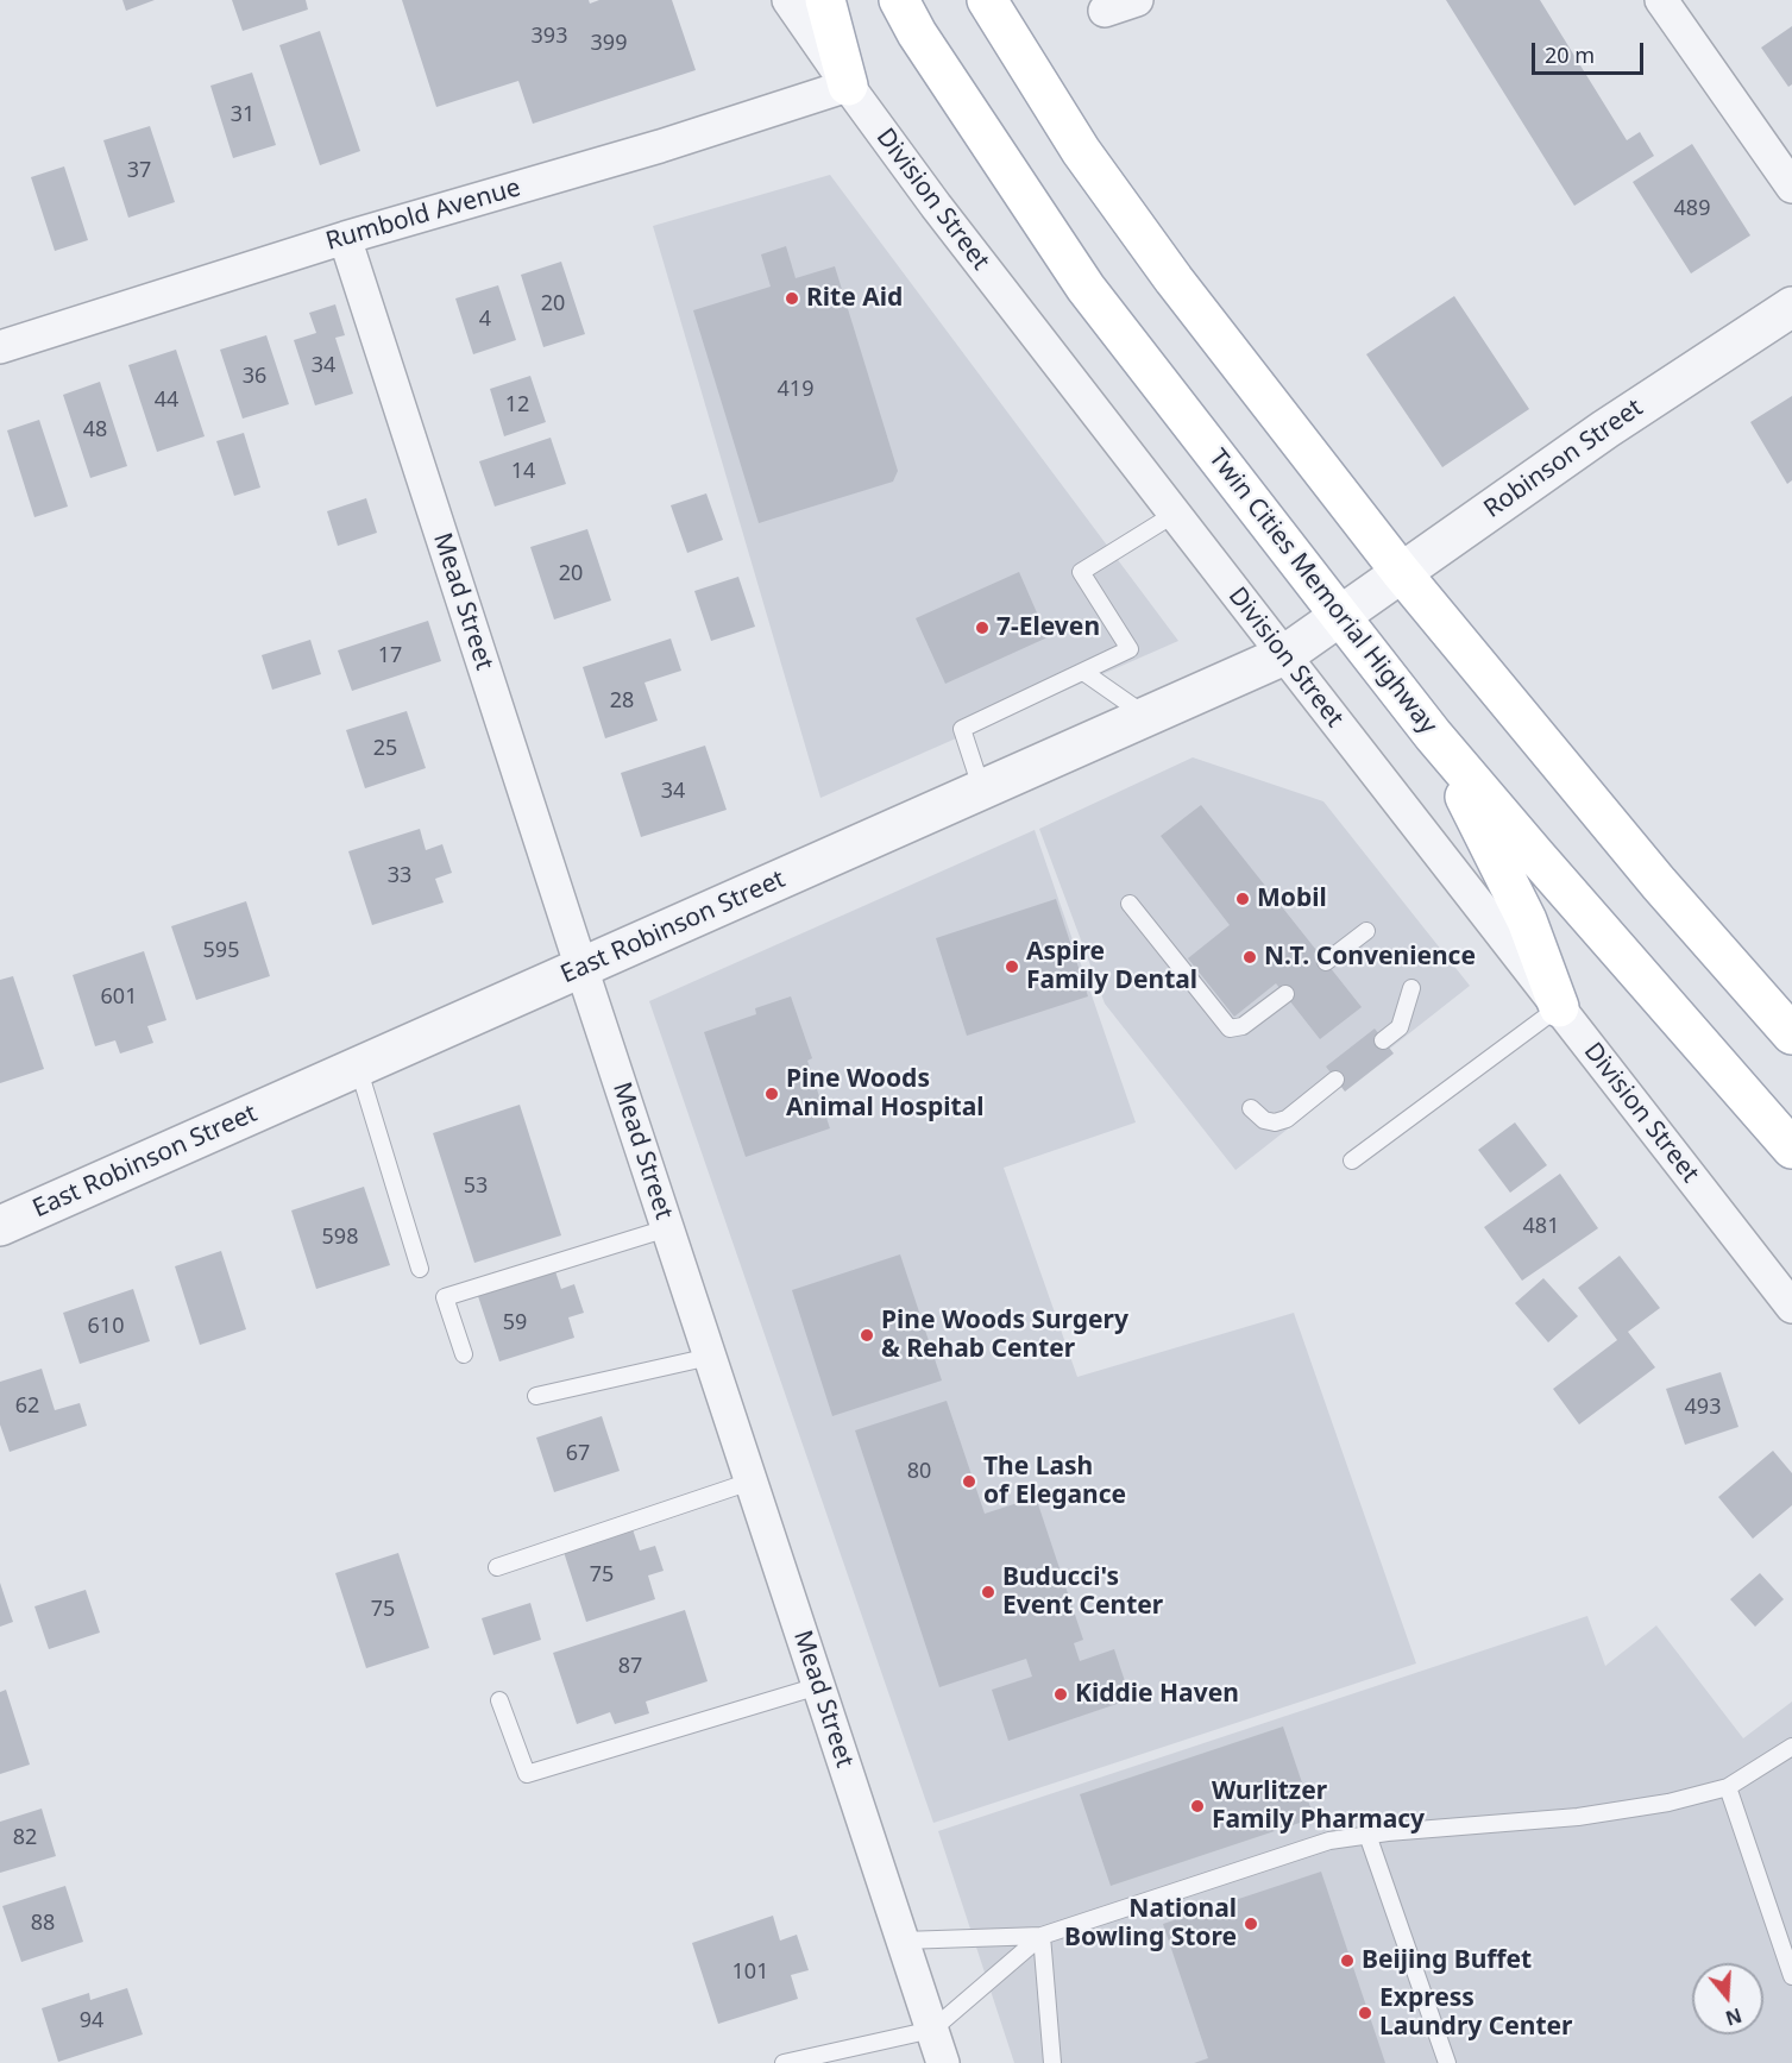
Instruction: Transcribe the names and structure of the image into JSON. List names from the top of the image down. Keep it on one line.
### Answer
{"streets":{"main road":["Twin Cities Memorial Highway"],"street":["Division Street","Rumbold Avenue","Robinson Street","Mead Street","East Robinson Street"]},"crossings":[["Division Street","Rumbold Avenue"],["Division Street","East Robinson Street"],["Rumbold Avenue","Mead Street"],["Robinson Street","Twin Cities Memorial Highway"],["Robinson Street","East Robinson Street"],["Twin Cities Memorial Highway","East Robinson Street"],["Mead Street","East Robinson Street"]],"places":["Rite Aid","7-Eleven","Mobil","N.T. Convenience","Aspire Family Dental","Pine Woods Animal Hospital","Pine Woods Surgery & Rehab Center","The Lash of Elegance","Buducci's Event Center","Kiddie Haven","Wurlitzer Family Pharmacy","National Bowling Store","Beijing Buffet","Express Laundry Center"],"house_numbers":["393","399","31","37","489","20","4","34","36","419","44","12","48","14","20","17","28","25","34","33","595","601","53","481","598","59","610","62","493","67","80","75","75","87","82","88","101","94"],"scale_bar":"20 m","north":"bottom"}
